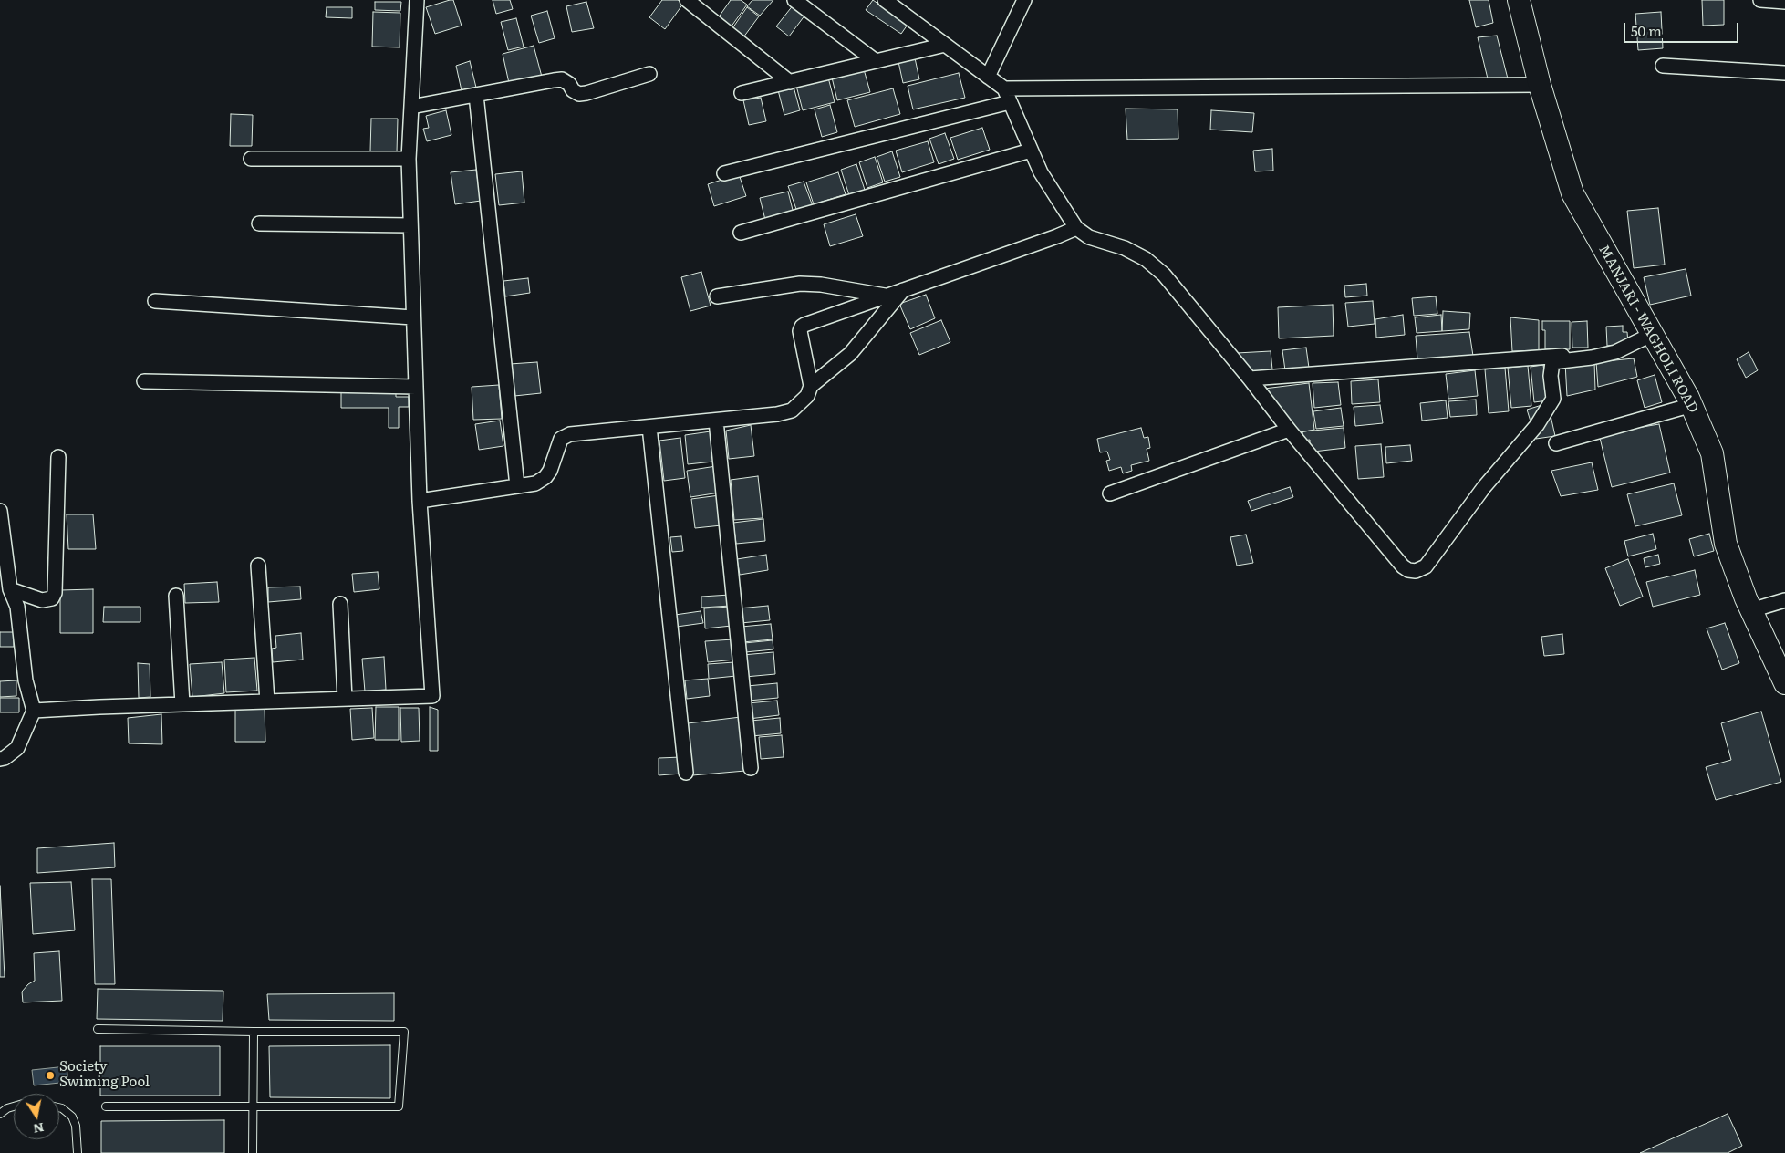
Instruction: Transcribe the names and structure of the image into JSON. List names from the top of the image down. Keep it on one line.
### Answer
{"streets":{"main road":["MANJARI - WAGHOLI ROAD"]},"places":["Society Swiming Pool"],"scale_bar":"50 m","north":"bottom"}
